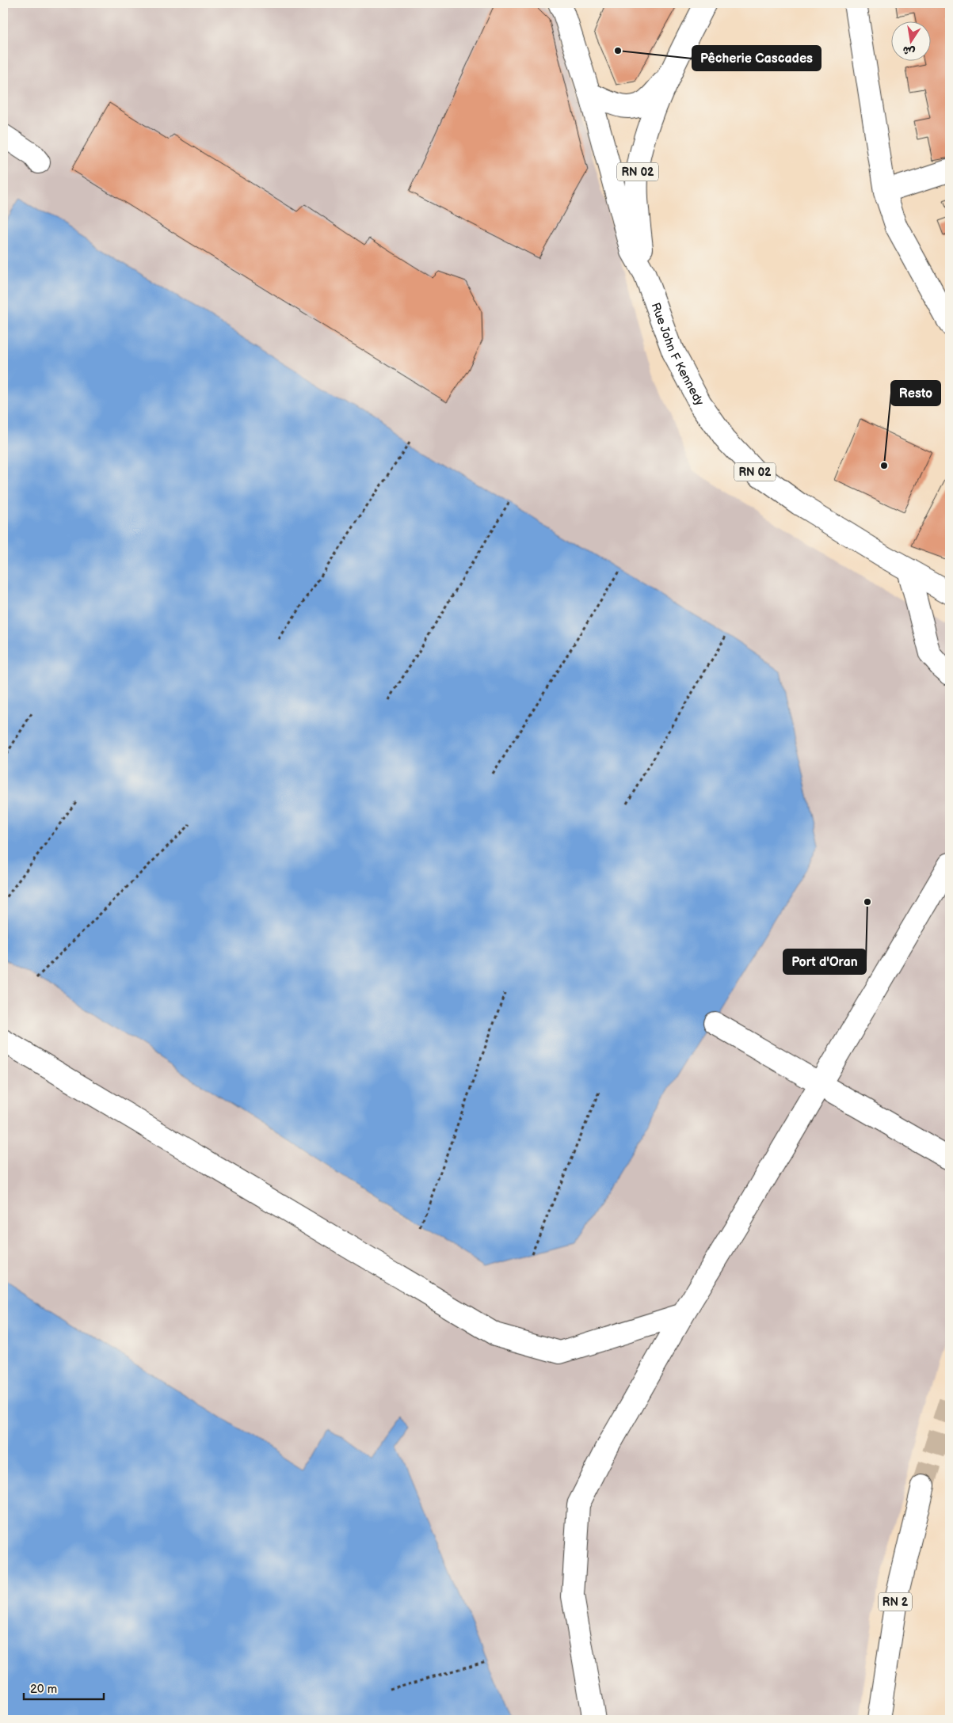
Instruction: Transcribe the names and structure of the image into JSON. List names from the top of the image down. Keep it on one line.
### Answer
{"streets":{"main road":["RN 02","Rue John F Kennedy","RN 2"]},"crossings":[["RN 02","Rue John F Kennedy"]],"places":["Pêcherie Cascades","Resto","Port d'Oran"],"scale_bar":"20 m","north":"bottom"}
